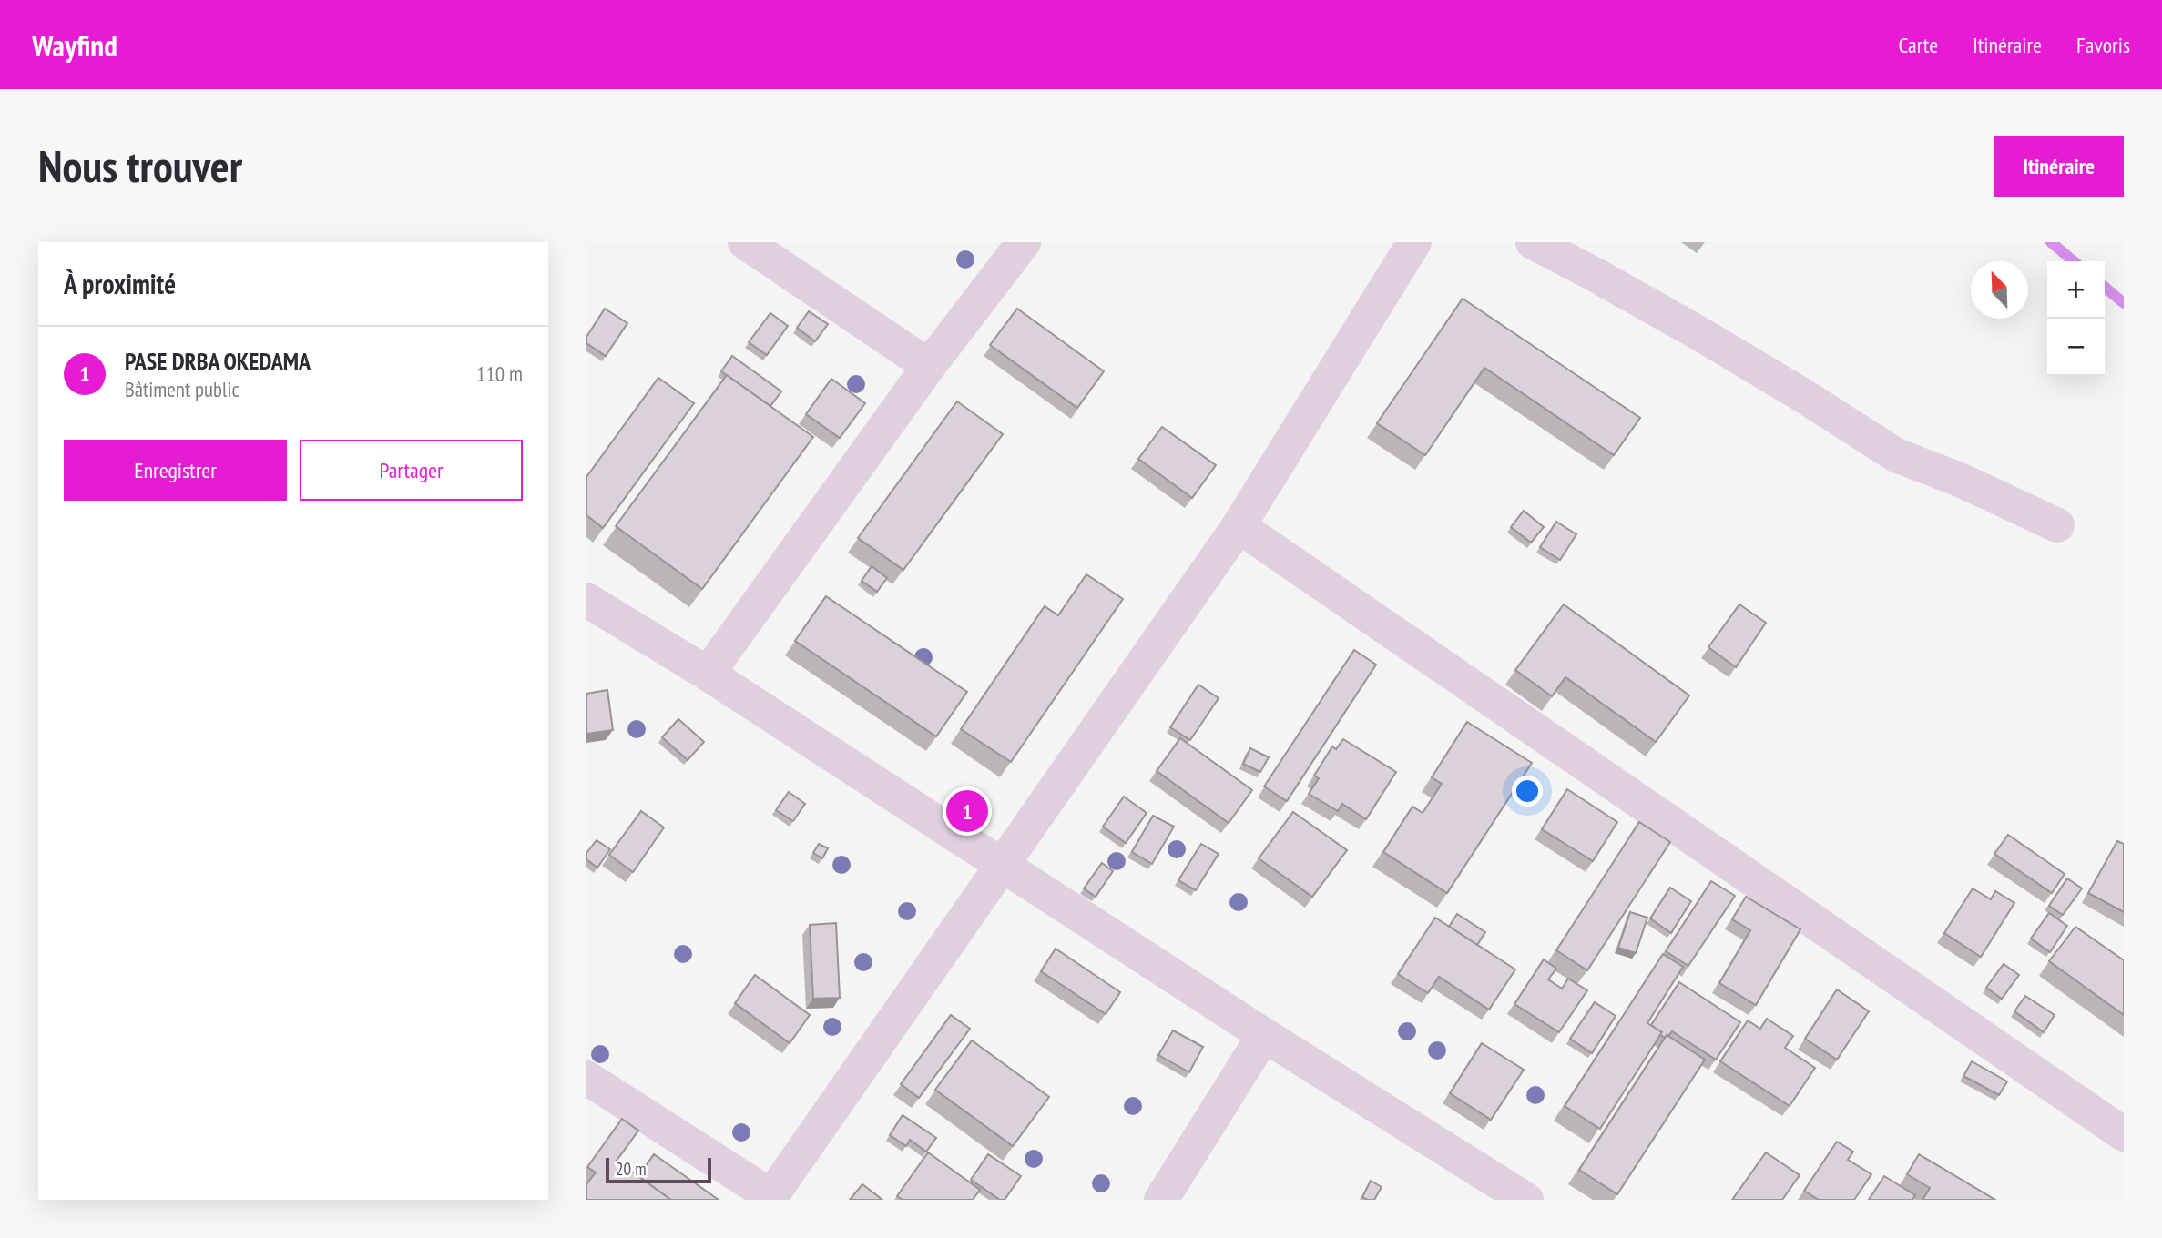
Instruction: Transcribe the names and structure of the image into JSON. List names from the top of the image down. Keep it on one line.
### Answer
{"scale_bar":"20 m","north":"top left","page":{"header":"Wayfind","nav":["Carte","Itinéraire","Favoris"],"buttons":["Itinéraire",["Enregistrer","Partager"]],"title":"Nous trouver","heading":"À proximité","map_buttons":["+","−"],"list":[{"mark":"1","name":"PASE DRBA OKEDAMA","note":"Bâtiment public","value":"110 m"}],"pins":"1","scale":"20 m"}}
